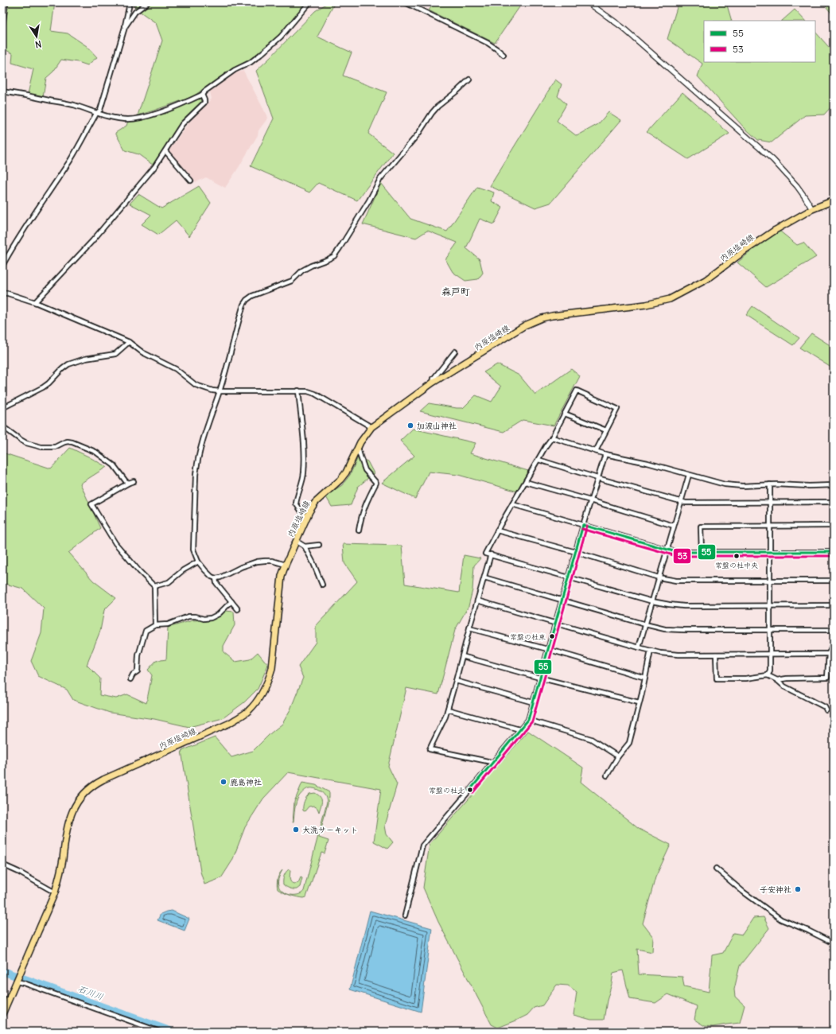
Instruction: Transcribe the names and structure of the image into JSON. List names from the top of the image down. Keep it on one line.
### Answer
{"streets":{"main road":["内原塩崎線"]},"districts":["森戸町"],"water":["石川川"],"places":["加波山神社","常盤の杜中央","常盤の杜東","鹿島神社","常盤の杜北","大洗サーキット","子安神社"],"lines":["transit line 55","transit line 53"],"legend":["55","53"],"north":"bottom"}
